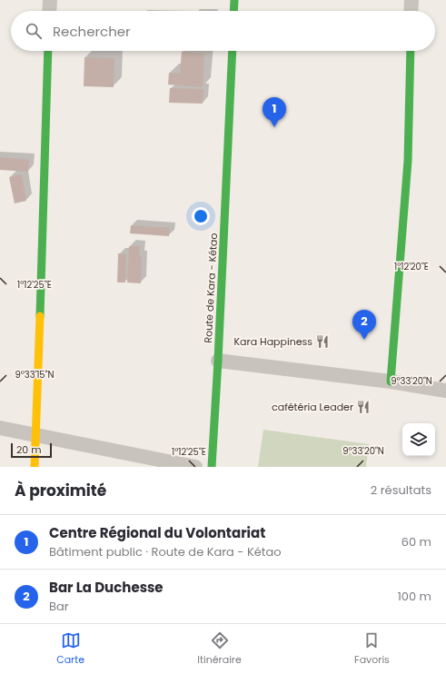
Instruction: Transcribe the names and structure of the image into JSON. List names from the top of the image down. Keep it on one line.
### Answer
{"streets":{"street":["Route de Kara - Kétao"]},"places":{"restaurant":["Kara Happiness","cafétéria Leader"]},"scale_bar":"20 m","page":{"search":"Rechercher","pins":["1","2"],"scale":"20 m","heading":["À proximité","2 résultats"],"list":[{"mark":"1","name":"Centre Régional du Volontariat","note":"Bâtiment public · Route de Kara - Kétao","value":"60 m"},{"mark":"2","name":"Bar La Duchesse","note":"Bar","value":"100 m"}],"nav":["Carte","Itinéraire","Favoris"]},"coordinates":["1°12'20\"E","1°12'25\"E","9°33'15\"N","9°33'20\"N"]}
